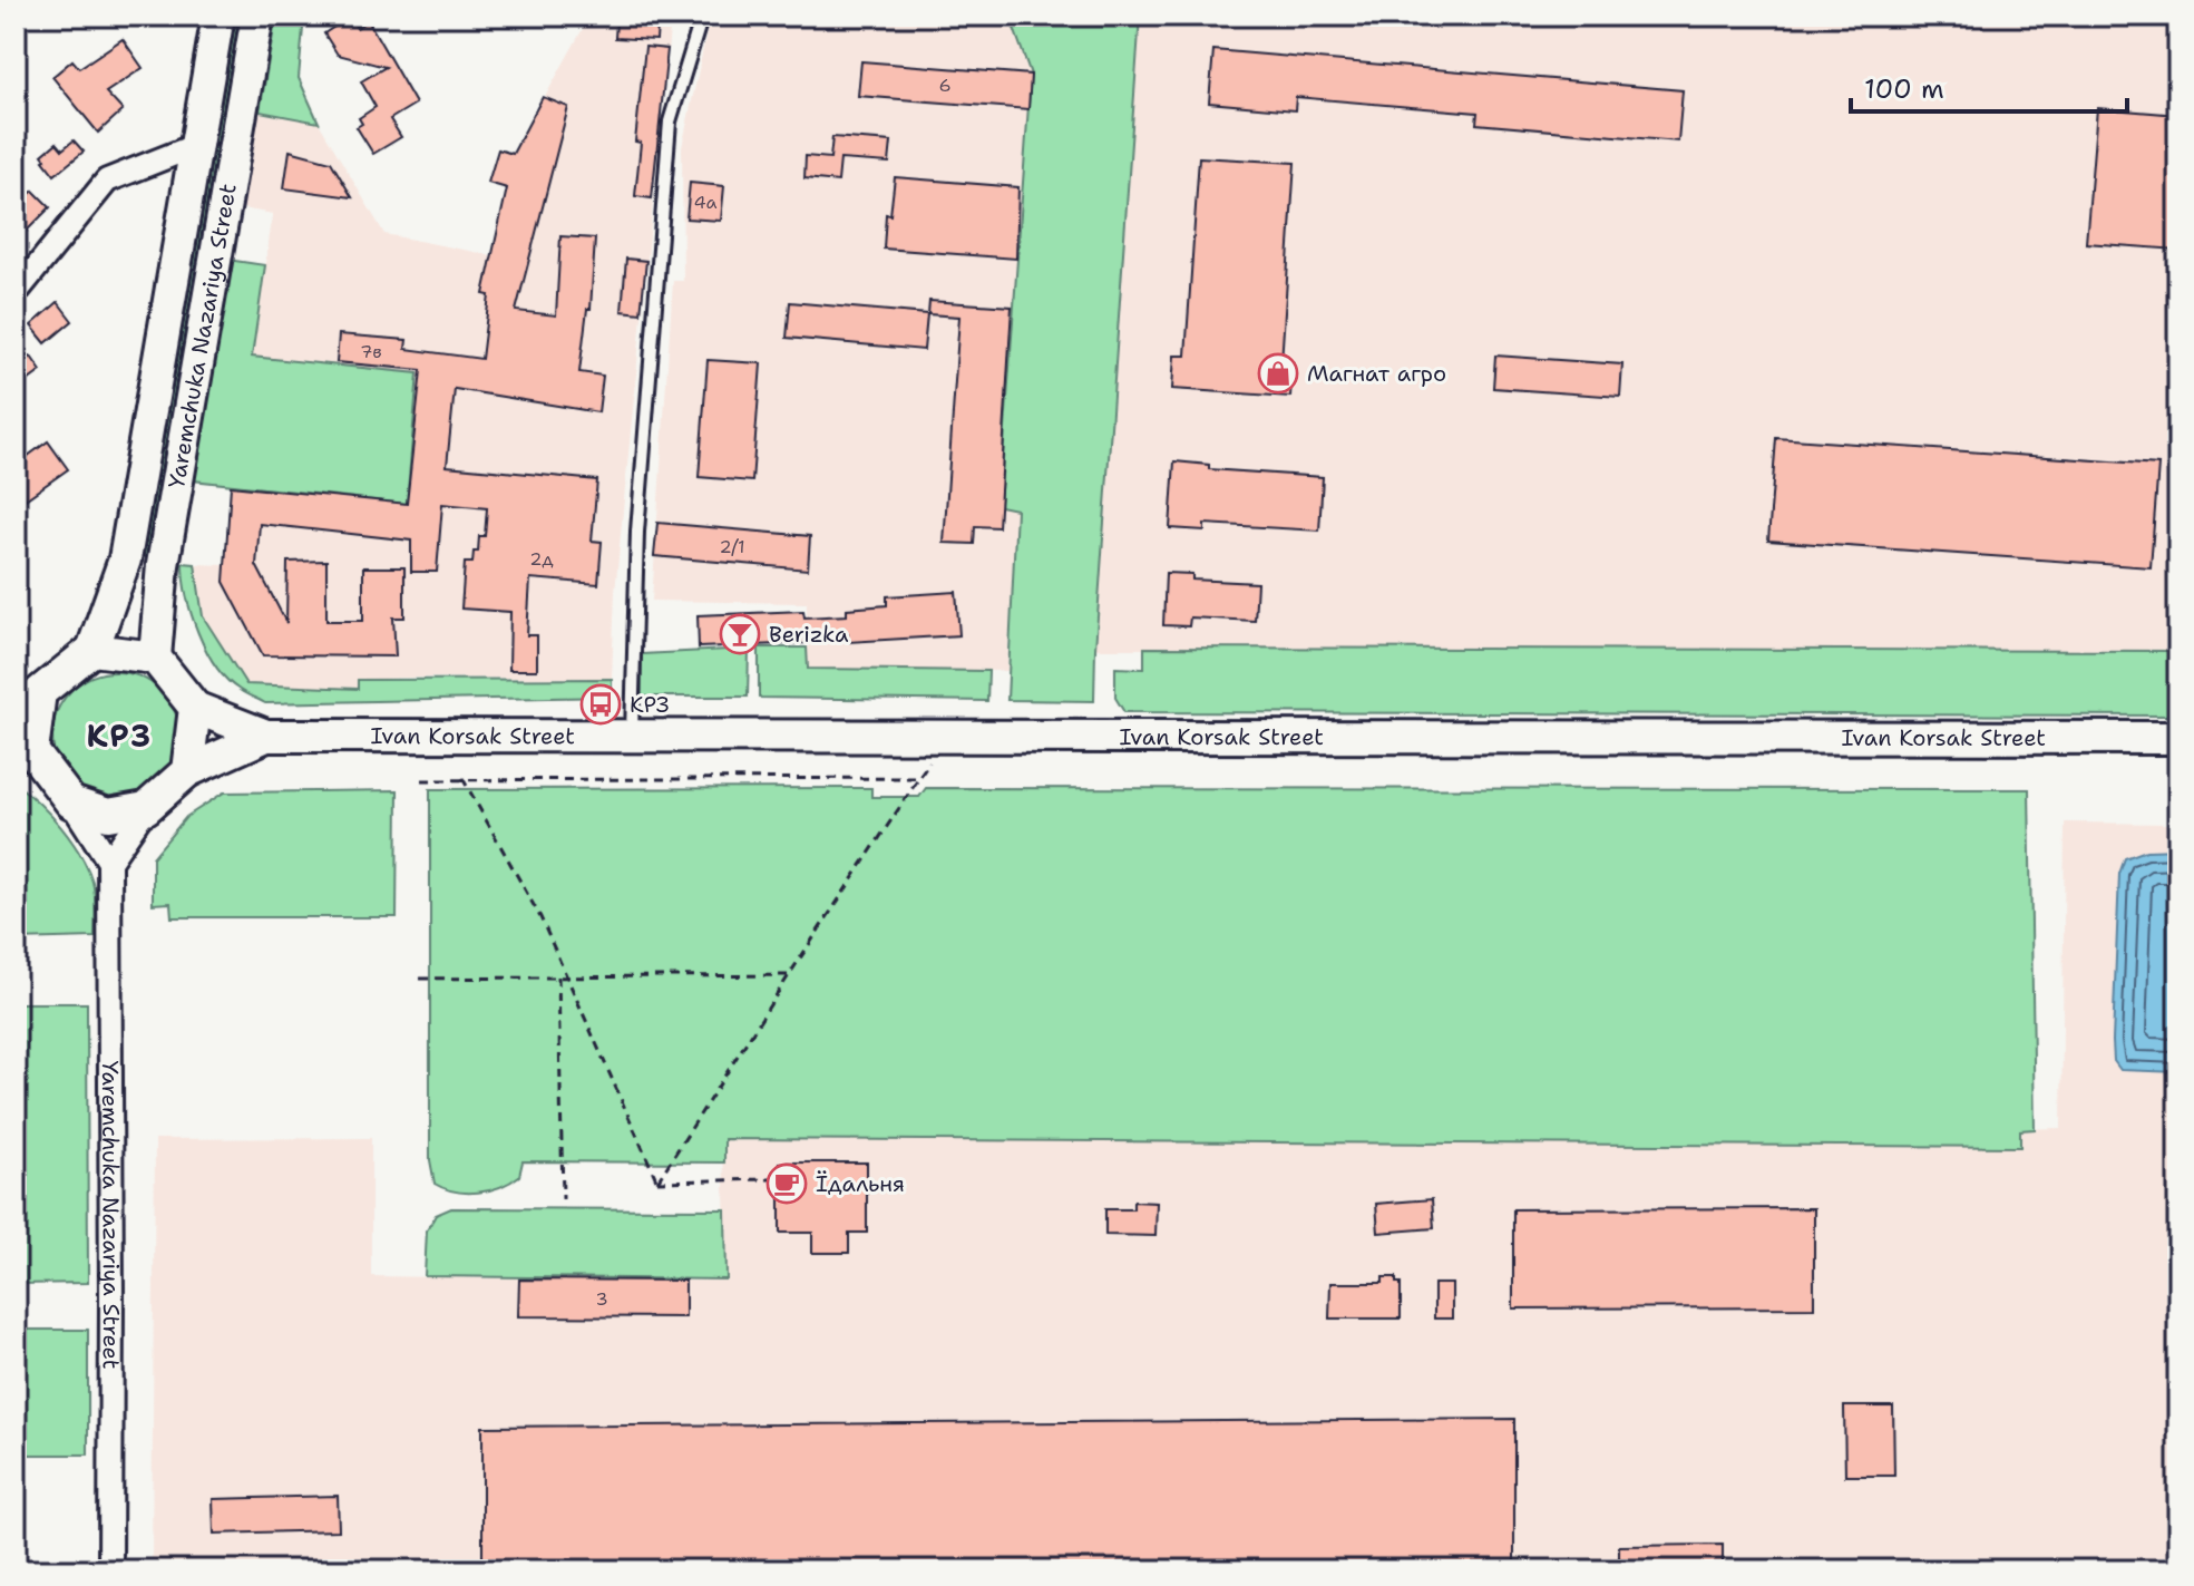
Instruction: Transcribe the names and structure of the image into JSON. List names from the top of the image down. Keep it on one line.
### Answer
{"streets":{"street":["Yaremchuka Nazariya Street","Ivan Korsak Street"]},"districts":["КРЗ"],"places":{"shop":["Магнат агро"],"bar":["Berizka"],"bus stop":["КРЗ"],"cafe":["Їдальня"]},"house_numbers":["6","4а","7в","2/1","2д","3"],"scale_bar":"100 m"}
